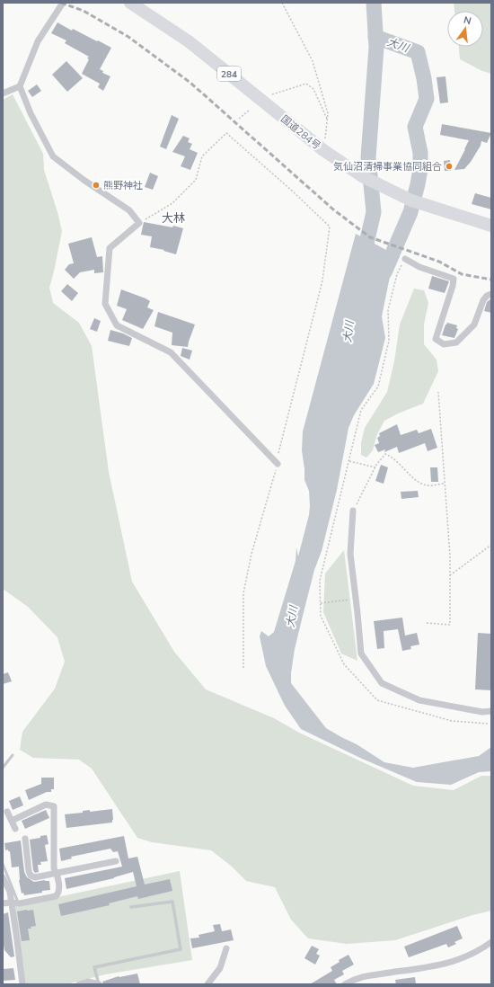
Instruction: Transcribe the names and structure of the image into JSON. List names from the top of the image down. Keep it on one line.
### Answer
{"streets":{"highway":["284","国道284号"]},"districts":["大林"],"water":["大川"],"places":["気仙沼清掃事業協同組合","熊野神社"],"north":"top"}
